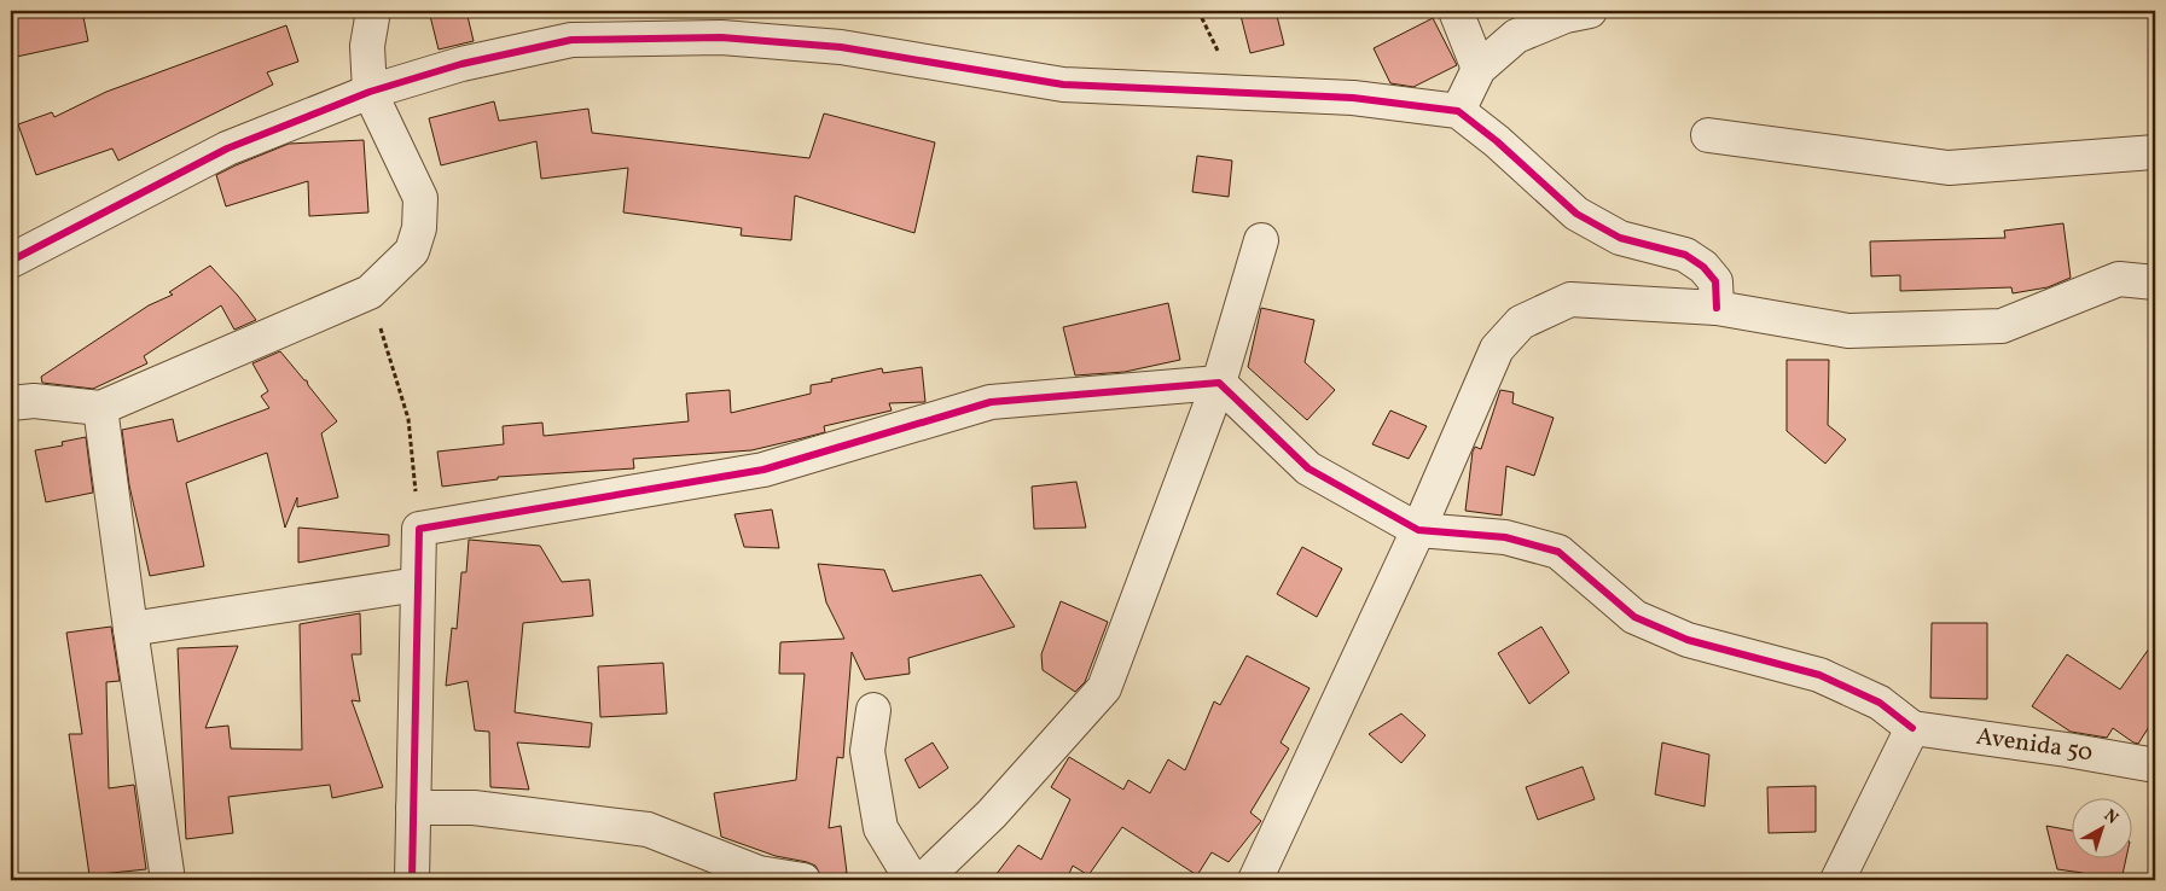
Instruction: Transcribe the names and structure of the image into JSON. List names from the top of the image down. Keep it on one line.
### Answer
{"streets":{"street":["Avenida 50"]},"north":"top right"}
